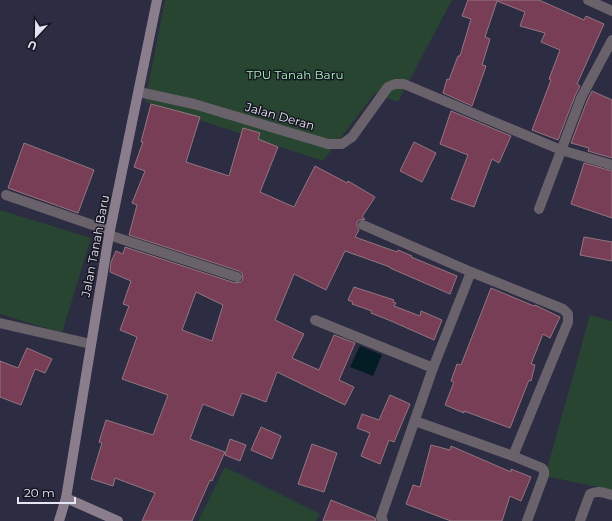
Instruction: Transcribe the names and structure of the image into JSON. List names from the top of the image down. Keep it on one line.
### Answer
{"streets":{"main road":["Jalan Tanah Baru"],"street":["Jalan Deran"]},"crossings":[["Jalan Deran","Jalan Tanah Baru"]],"parks":["TPU Tanah Baru"],"scale_bar":"20 m","north":"bottom"}
